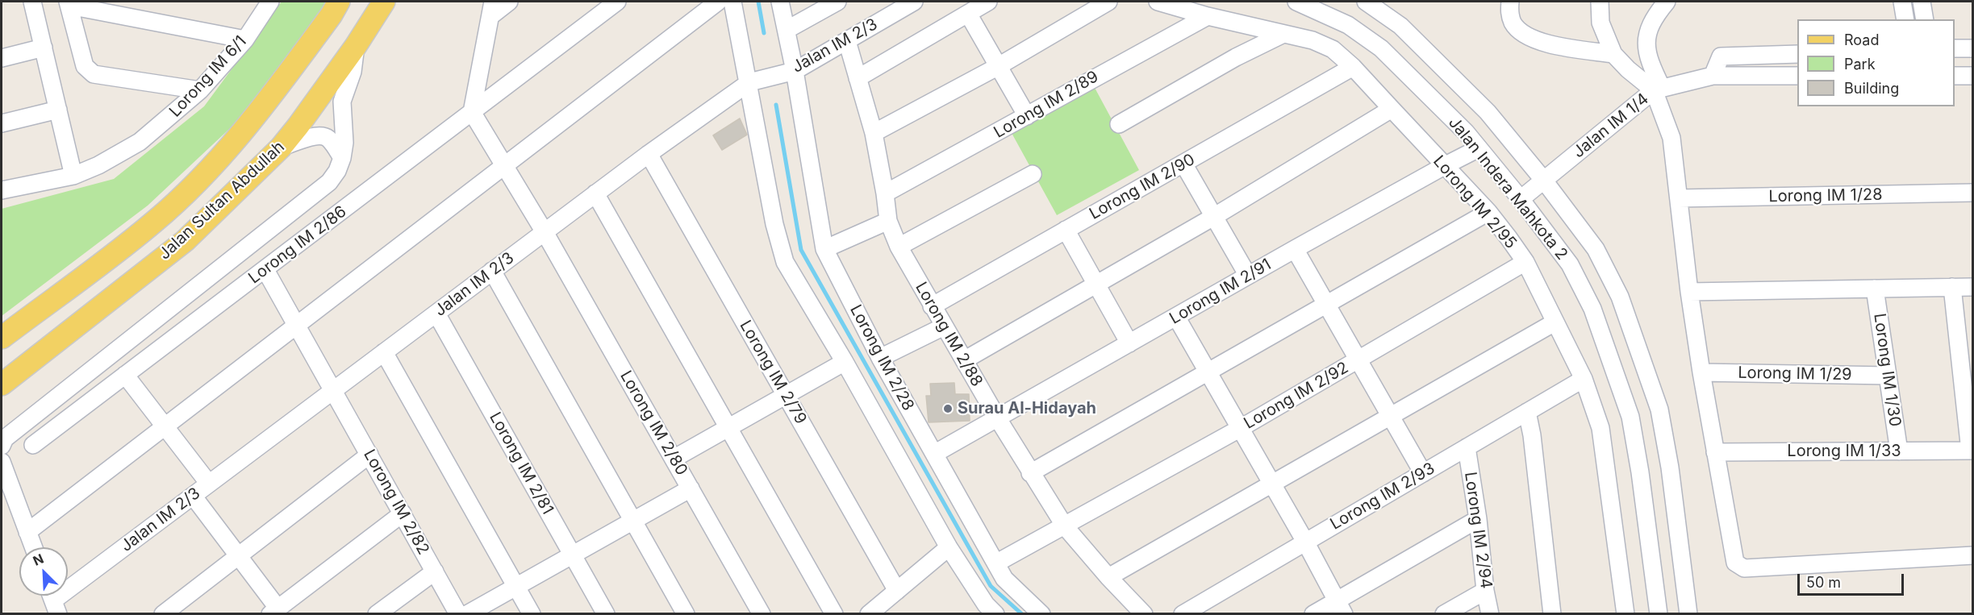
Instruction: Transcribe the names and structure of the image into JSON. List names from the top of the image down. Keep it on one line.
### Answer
{"streets":{"main road":["Jalan Sultan Abdullah"],"street":["Jalan IM 2/3","Lorong IM 6/1","Lorong IM 2/89","Jalan IM 1/4","Lorong IM 2/90","Jalan Indera Mahkota 2","Lorong IM 1/28","Lorong IM 2/95","Lorong IM 2/86","Lorong IM 2/91","Lorong IM 2/88","Lorong IM 2/28","Lorong IM 1/30","Lorong IM 2/79","Lorong IM 1/29","Lorong IM 2/92","Lorong IM 2/80","Lorong IM 1/33","Lorong IM 2/81","Lorong IM 2/93","Lorong IM 2/82","Lorong IM 2/94"]},"crossings":[["Jalan IM 2/3","Lorong IM 2/88"],["Jalan IM 2/3","Lorong IM 2/28"],["Jalan IM 2/3","Lorong IM 2/79"],["Jalan IM 2/3","Lorong IM 2/80"],["Jalan IM 2/3","Lorong IM 2/81"],["Jalan IM 2/3","Lorong IM 2/82"],["Lorong IM 2/89","Lorong IM 2/95"],["Lorong IM 2/89","Lorong IM 2/88"],["Jalan IM 1/4","Jalan Indera Mahkota 2"],["Lorong IM 2/90","Lorong IM 2/95"],["Lorong IM 2/90","Lorong IM 2/88"],["Jalan Indera Mahkota 2","Lorong IM 2/91"],["Lorong IM 2/95","Lorong IM 2/91"],["Lorong IM 2/95","Lorong IM 2/92"],["Lorong IM 2/95","Lorong IM 2/93"],["Lorong IM 2/86","Lorong IM 2/80"],["Lorong IM 2/86","Lorong IM 2/82"],["Lorong IM 2/91","Lorong IM 2/88"],["Lorong IM 2/91","Lorong IM 2/28"],["Lorong IM 2/88","Lorong IM 2/92"],["Lorong IM 2/28","Lorong IM 2/92"],["Lorong IM 1/30","Lorong IM 1/29"],["Lorong IM 1/30","Lorong IM 1/33"],["Lorong IM 2/93","Lorong IM 2/94"]],"places":["Surau Al-Hidayah"],"legend":["Road","Park","Building"],"scale_bar":"50 m","north":"top left"}
